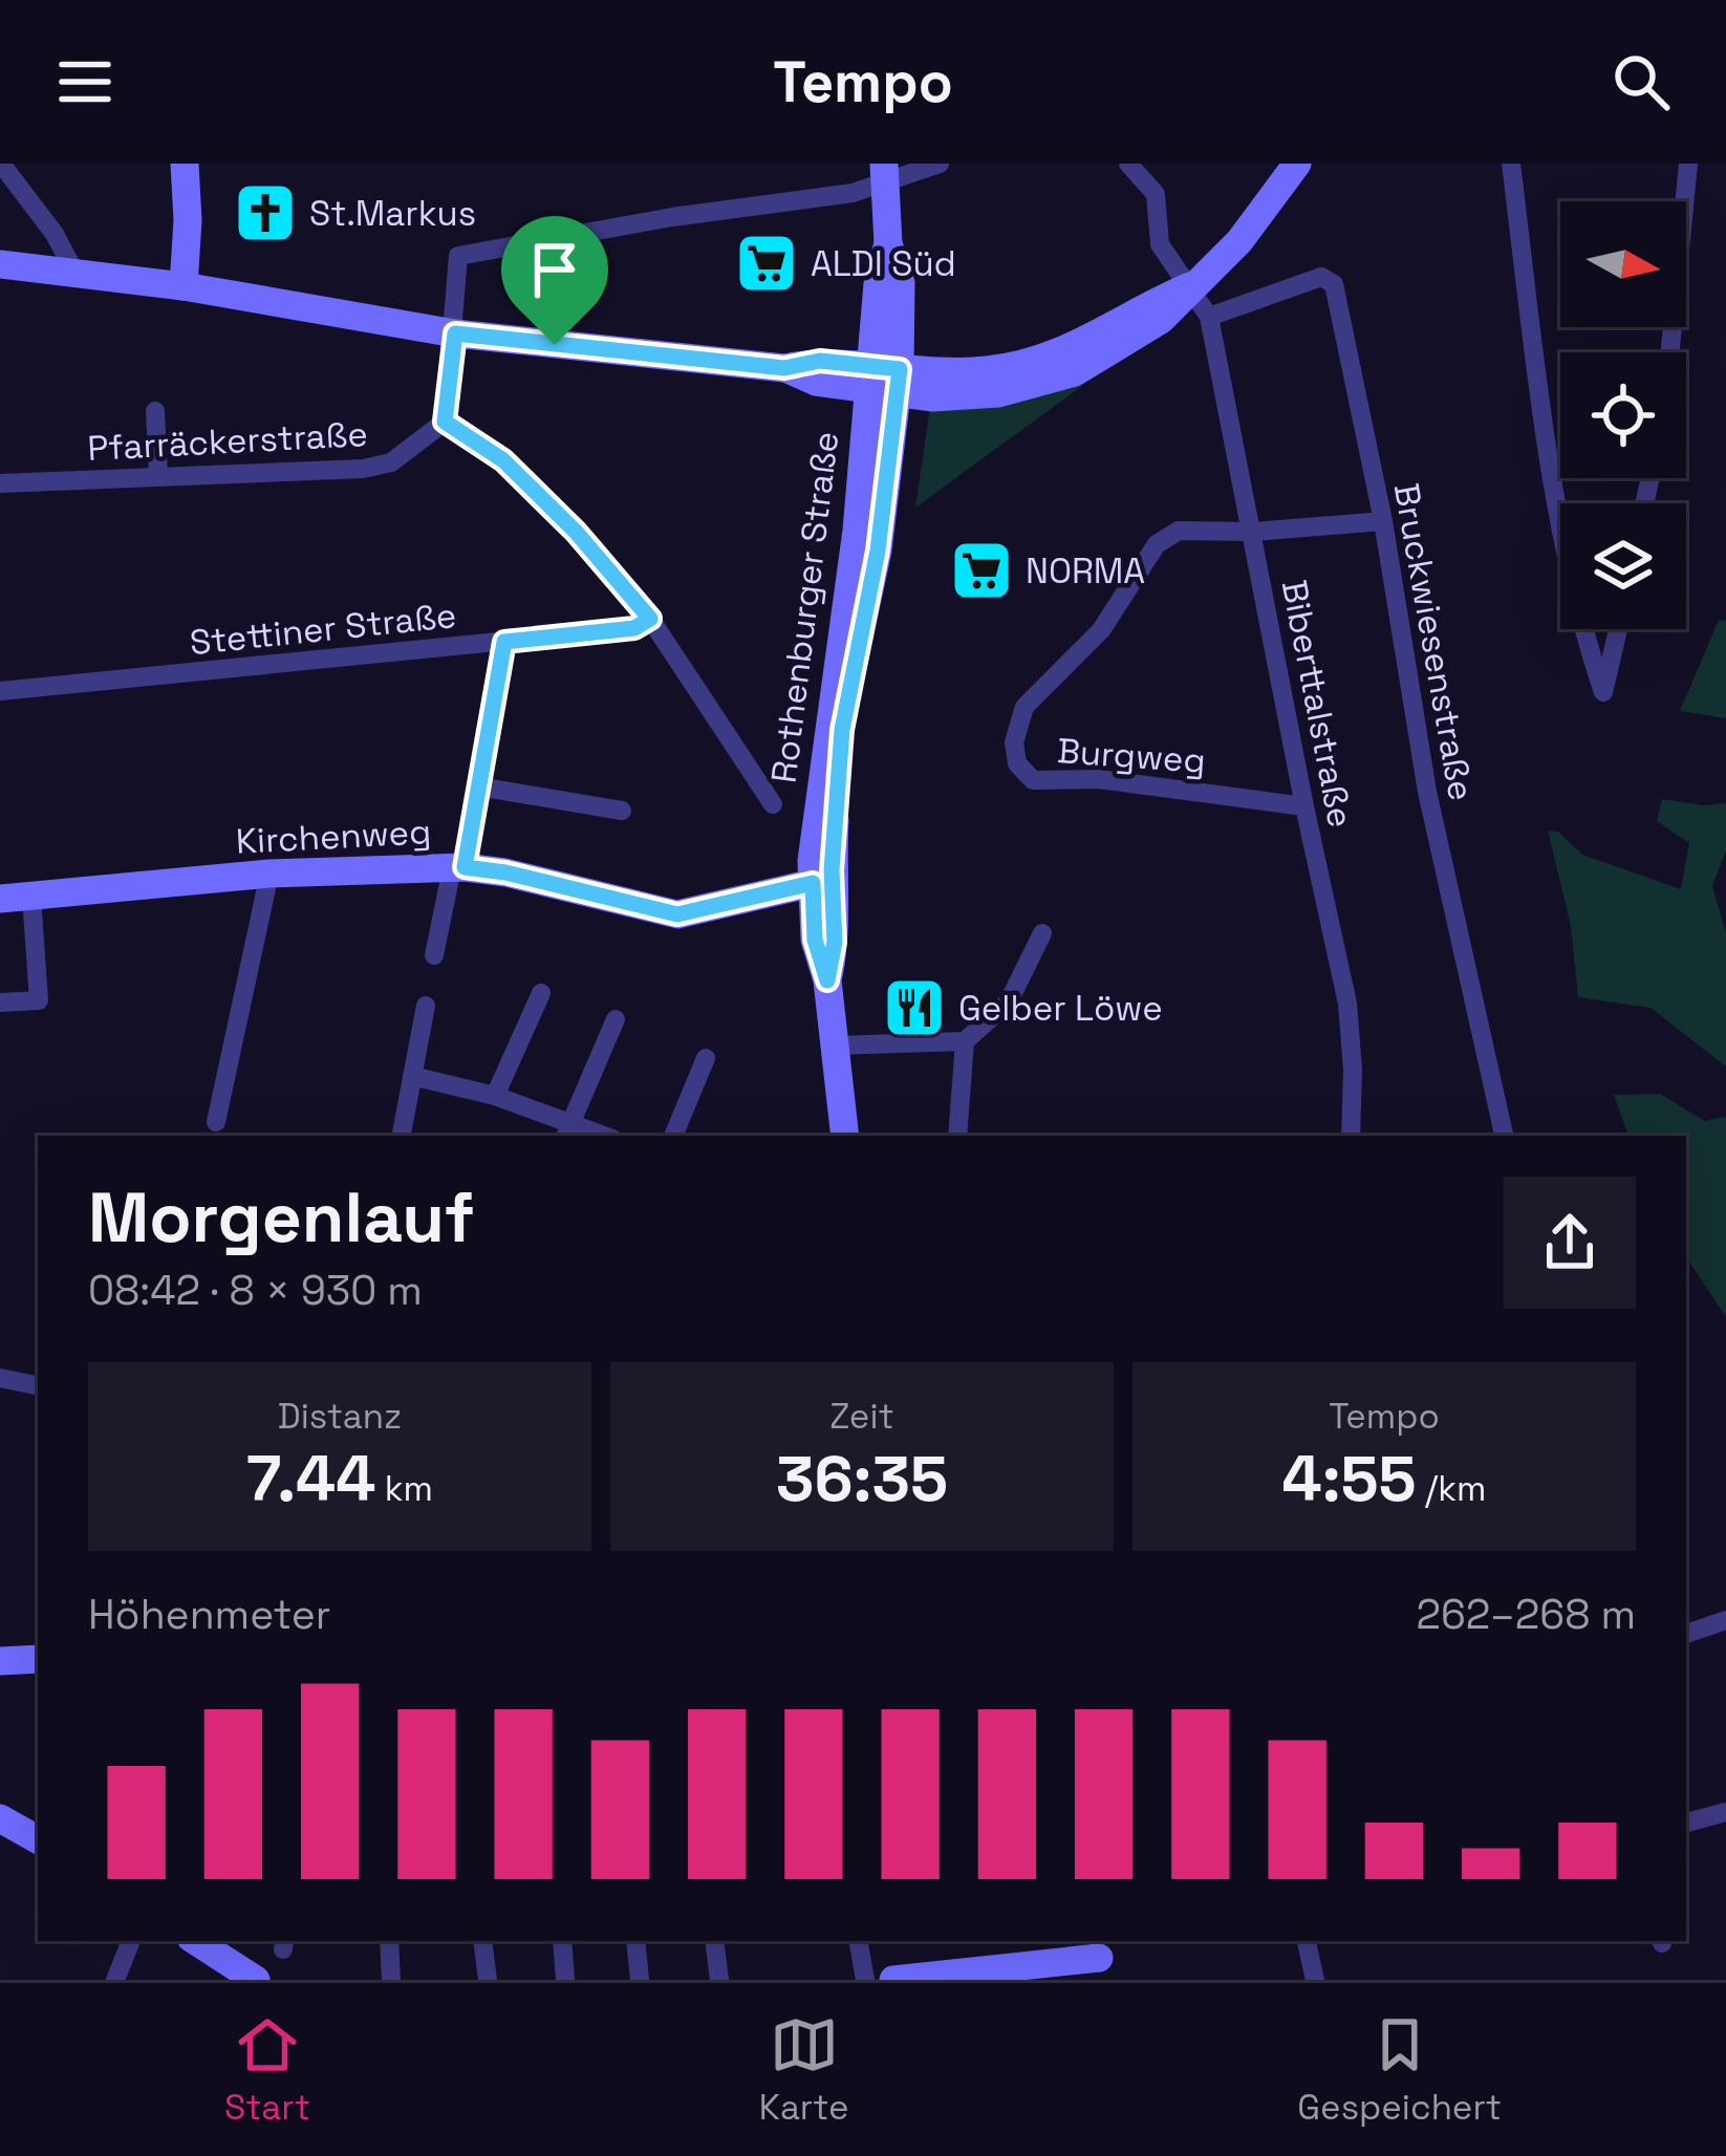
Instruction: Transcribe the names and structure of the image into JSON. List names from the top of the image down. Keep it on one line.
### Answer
{"streets":{"street":["Pfarräckerstraße","Rothenburger Straße","Stettiner Straße","Bruckwiesenstraße","Biberttalstraße","Burgweg","Kirchenweg"]},"crossings":[["Rothenburger Straße","Kirchenweg"],["Bruckwiesenstraße","Biberttalstraße"],["Biberttalstraße","Burgweg"]],"places":{"church":["St.Markus"],"supermarket":["ALDI Süd","NORMA"],"restaurant":["Gelber Löwe"]},"north":"right","page":{"header":"Tempo","heading":["Morgenlauf","08:42 · 8 × 930 m"],"stats":[["Distanz","7.44 km"],["Zeit","36:35"],["Tempo","4:55 /km"]],"chart":["Höhenmeter","262–268 m"],"tabs":["Start","Karte","Gespeichert"]}}
